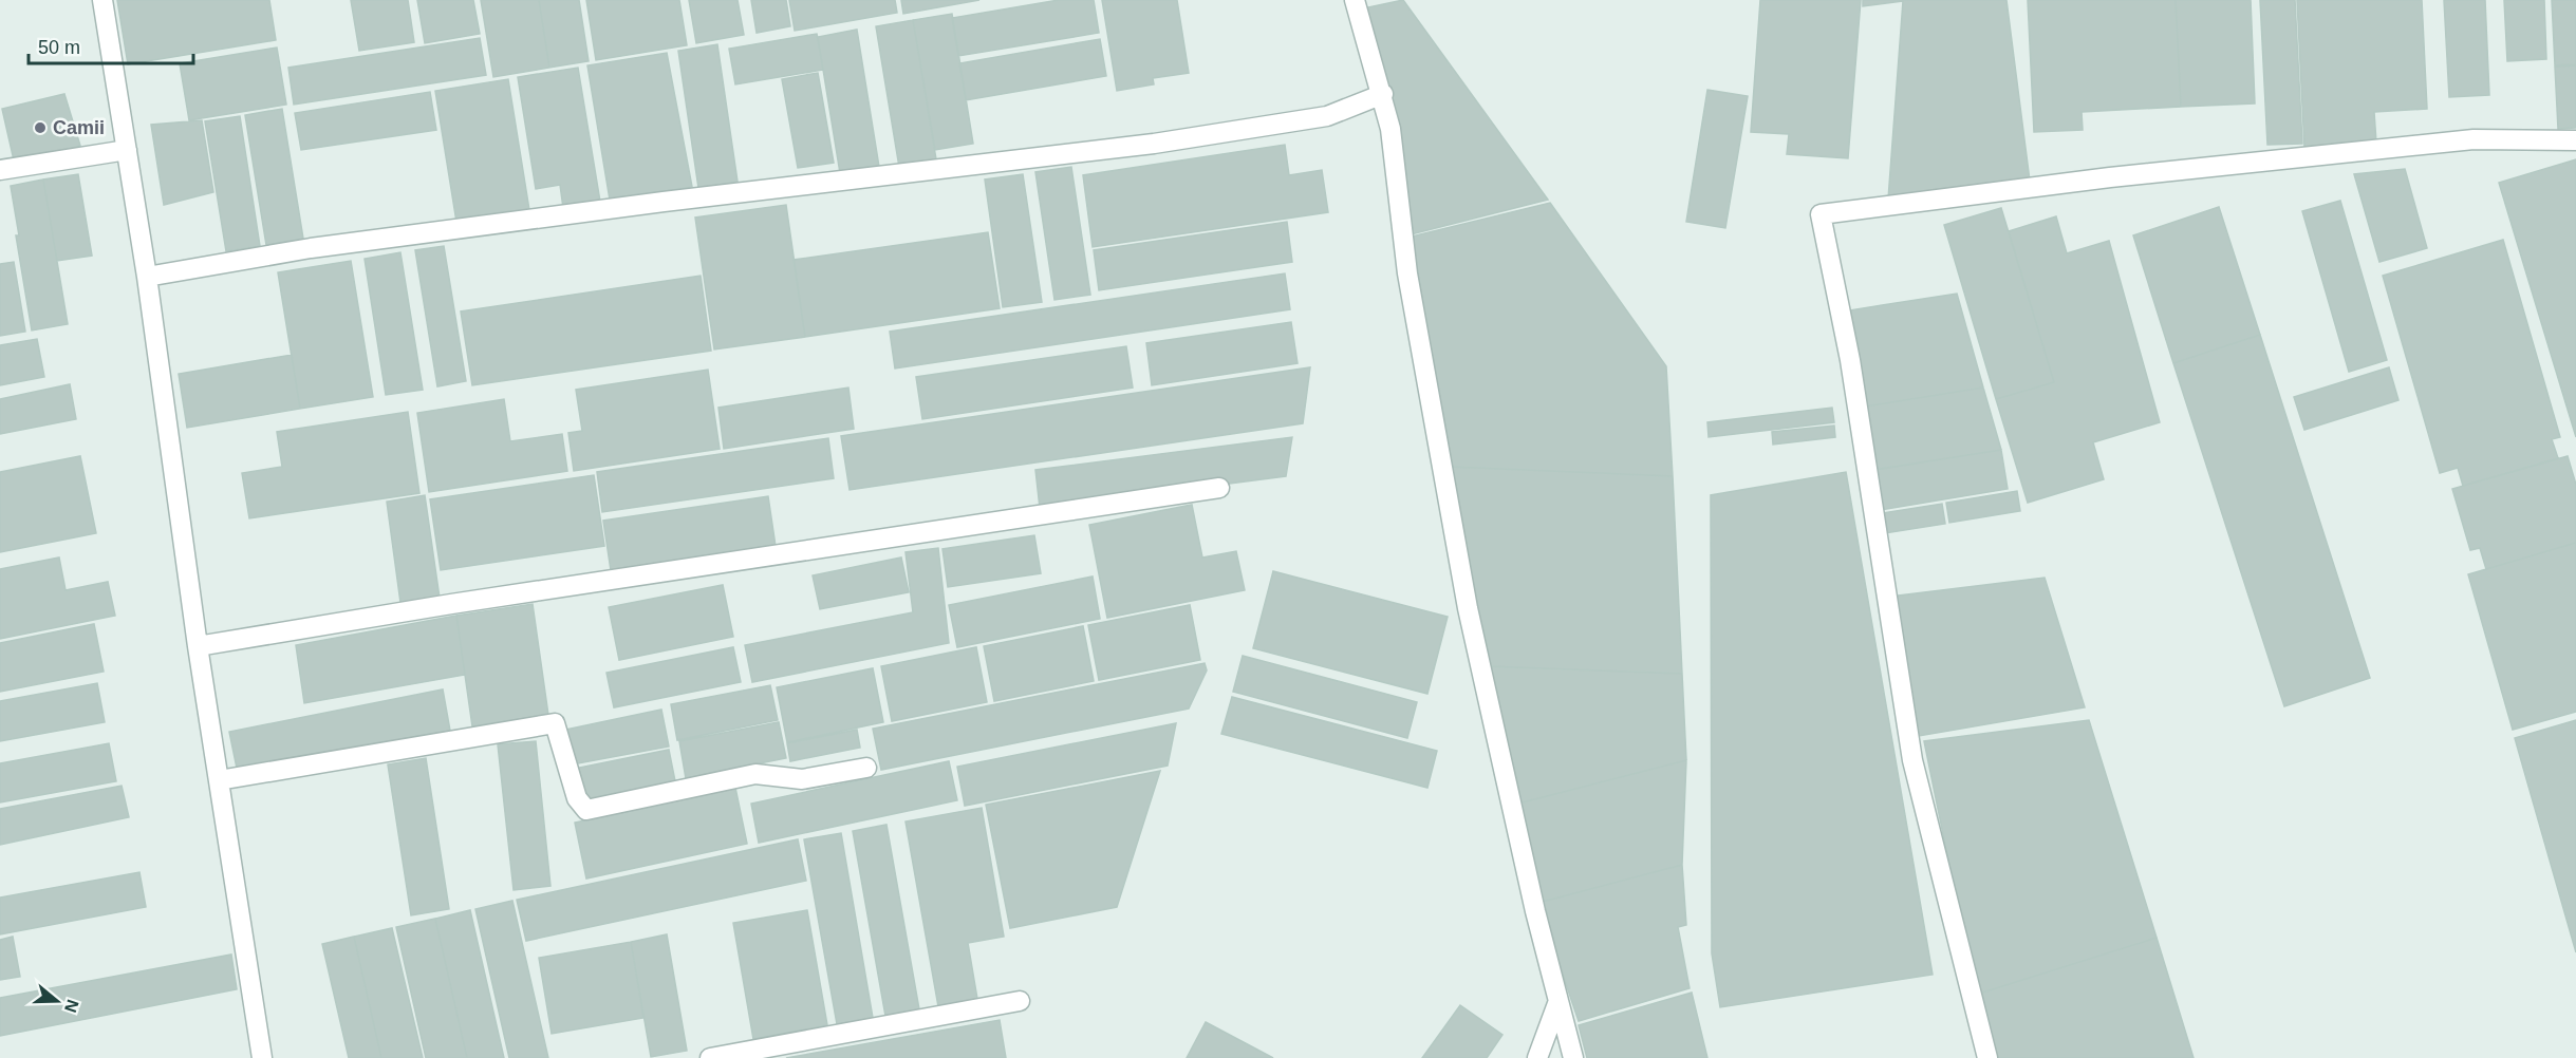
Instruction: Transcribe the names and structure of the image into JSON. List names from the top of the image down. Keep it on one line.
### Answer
{"places":["Camii"],"scale_bar":"50 m","north":"right"}
